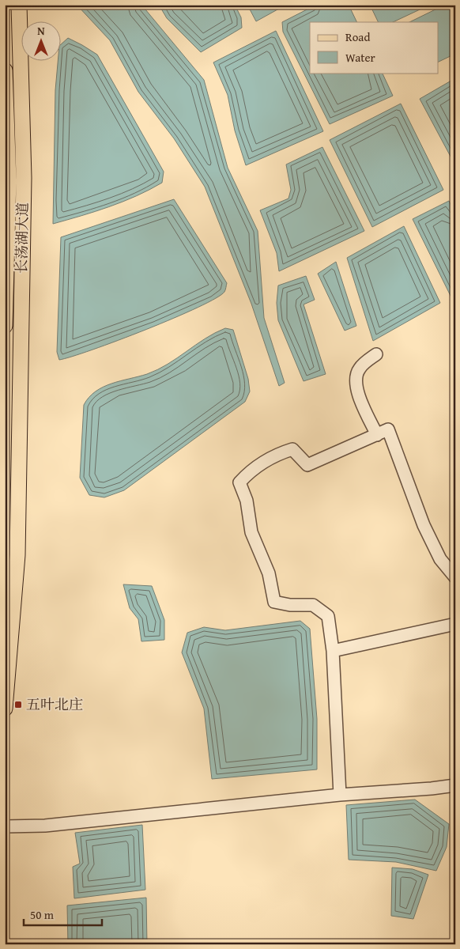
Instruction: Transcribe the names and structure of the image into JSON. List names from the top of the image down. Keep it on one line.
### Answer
{"streets":{"main road":["长荡湖大道"]},"places":{"transit":["五叶北庄"]},"legend":["Road","Water"],"scale_bar":"50 m","north":"top"}
